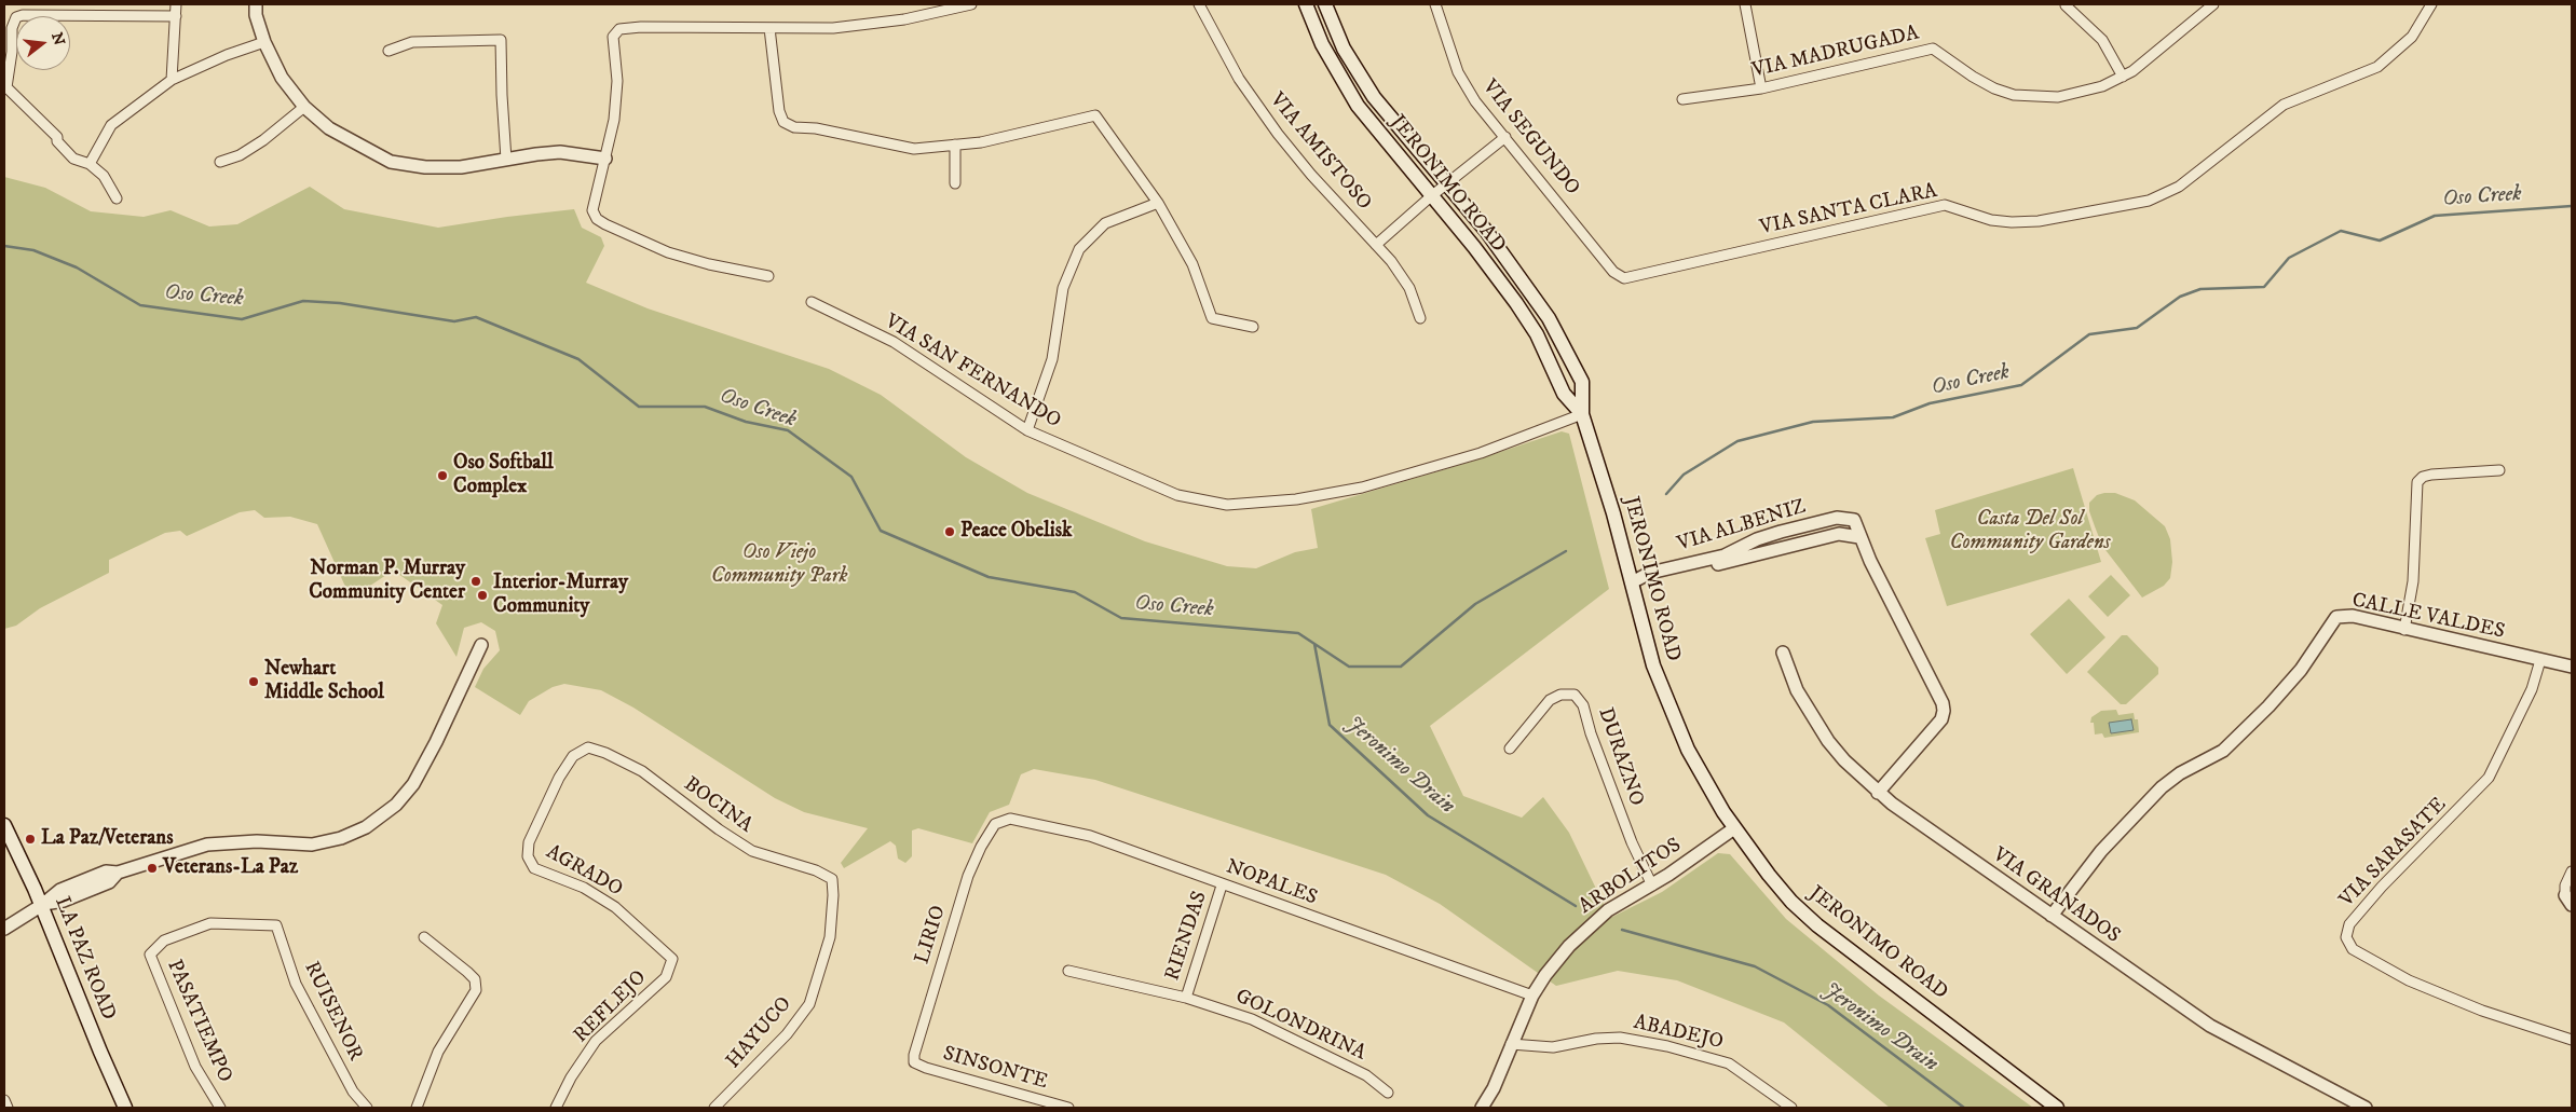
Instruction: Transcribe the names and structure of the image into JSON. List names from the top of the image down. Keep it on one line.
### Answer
{"streets":{"main road":["JERONIMO ROAD","LA PAZ ROAD"],"street":["VIA MADRUGADA","VIA SEGUNDO","VIA AMISTOSO","VIA SANTA CLARA","VIA SAN FERNANDO","VIA ALBENIZ","CALLE VALDES","DURAZNO","BOCINA","VIA SARASATE","AGRADO","ARBOLITOS","NOPALES","VIA GRANADOS","LIRIO","RIENDAS","REFLEJO","RUISENOR","PASATIEMPO","GOLONDRINA","HAYUCO","ABADEJO","SINSONTE"]},"crossings":[["VIA SEGUNDO","VIA SANTA CLARA"],["JERONIMO ROAD","VIA SAN FERNANDO"],["JERONIMO ROAD","VIA ALBENIZ"],["JERONIMO ROAD","ARBOLITOS"],["VIA ALBENIZ","VIA GRANADOS"],["CALLE VALDES","VIA SARASATE"],["CALLE VALDES","VIA GRANADOS"],["DURAZNO","ARBOLITOS"],["BOCINA","AGRADO"],["BOCINA","HAYUCO"],["AGRADO","REFLEJO"],["ARBOLITOS","NOPALES"],["ARBOLITOS","ABADEJO"],["NOPALES","LIRIO"],["NOPALES","RIENDAS"],["LIRIO","SINSONTE"],["RIENDAS","GOLONDRINA"],["RUISENOR","PASATIEMPO"]],"water":["Oso Creek","Jeronimo Drain"],"parks":["Casta Del Sol Community Gardens","Oso Viejo Community Park"],"places":["Oso Softball Complex","Peace Obelisk","Norman P. Murray Community Center","Interior-Murray Community","Newhart Middle School","La Paz/Veterans","Veterans-La Paz"],"north":"right"}
